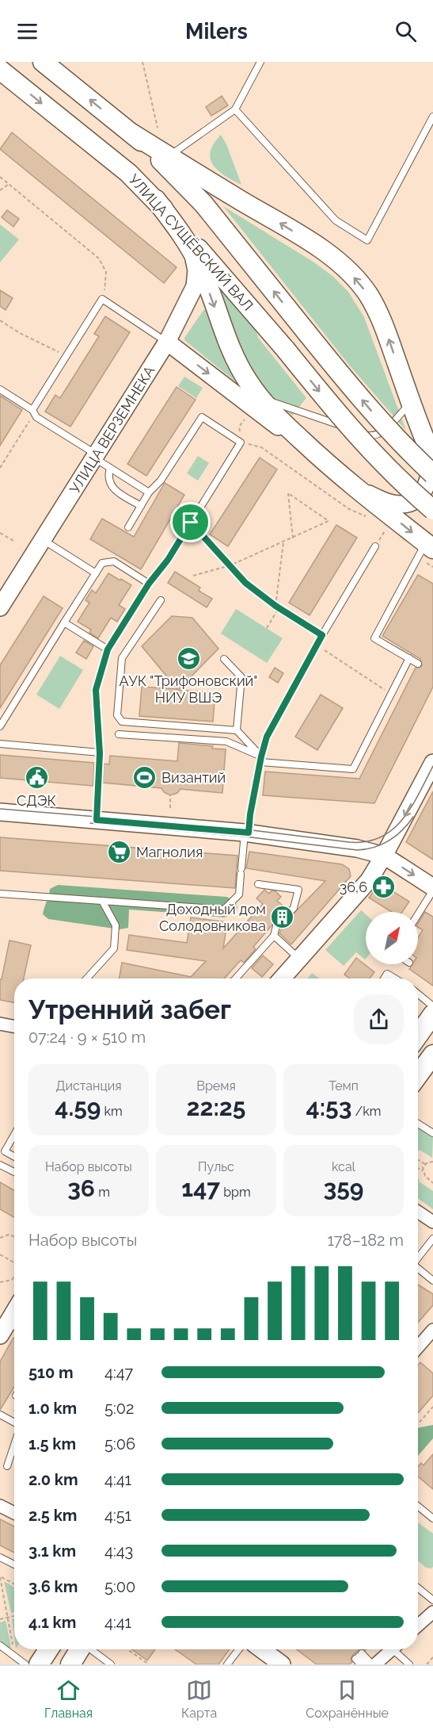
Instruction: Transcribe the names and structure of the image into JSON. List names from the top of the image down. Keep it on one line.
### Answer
{"streets":{"main road":["УЛИЦА СУЩЁВСКИЙ ВАЛ"],"street":["УЛИЦА ВЕРЗЕМНЕКА"]},"places":{"school or university":["АУК \"Трифоновский\" НИУ ВШЭ"],"public building":["СДЭК"],"sports":["Византий"],"supermarket":["Магнолия"],"pharmacy":["36,6"],"building":["Доходный дом Солодовникова"]},"north":"top right","page":{"header":"Milers","heading":["Утренний забег","07:24 · 9 × 510 m"],"stats":[["Дистанция","4.59 km"],["Время","22:25"],["Темп","4:53 /km"],["Набор высоты","36 m"],["Пульс","147 bpm"],["kcal","359"]],"chart":["Набор высоты","178–182 m"],"list":[{"name":"510 m","note":"4:47"},{"name":"1.0 km","note":"5:02"},{"name":"1.5 km","note":"5:06"},{"name":"2.0 km","note":"4:41"},{"name":"2.5 km","note":"4:51"},{"name":"3.1 km","note":"4:43"},{"name":"3.6 km","note":"5:00"},{"name":"4.1 km","note":"4:41"}],"tabs":["Главная","Карта","Сохранённые"]}}
